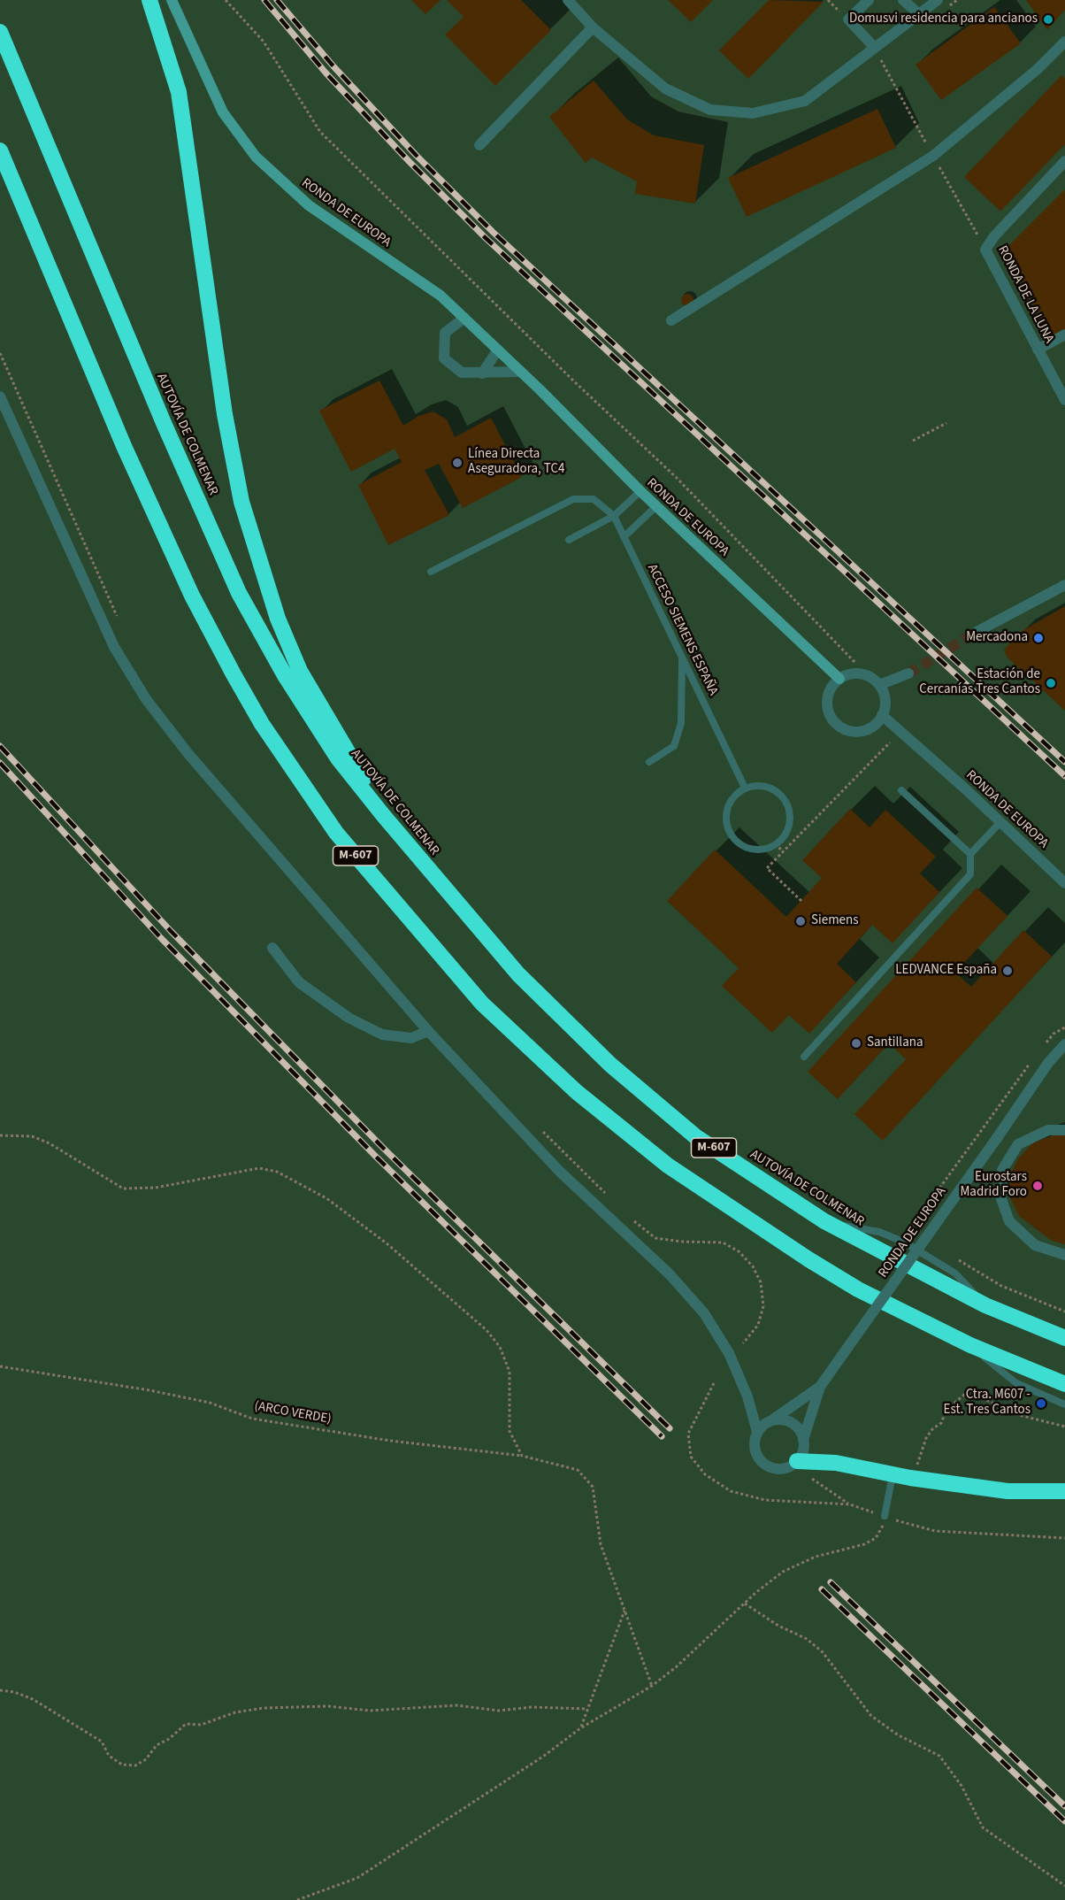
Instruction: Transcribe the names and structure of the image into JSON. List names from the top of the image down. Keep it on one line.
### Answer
{"streets":{"highway":["AUTOVÍA DE COLMENAR","M-607"],"street":["RONDA DE EUROPA","RONDA DE LA LUNA"],"lane":["ACCESO SIEMENS ESPAÑA"],"path":["(ARCO VERDE)"]},"places":["Domusvi residencia para ancianos","Línea Directa Aseguradora, TC4","Mercadona","Estación de Cercanías Tres Cantos","Siemens","LEDVANCE España","Santillana","Eurostars Madrid Foro","Ctra. M607 - Est. Tres Cantos"]}
